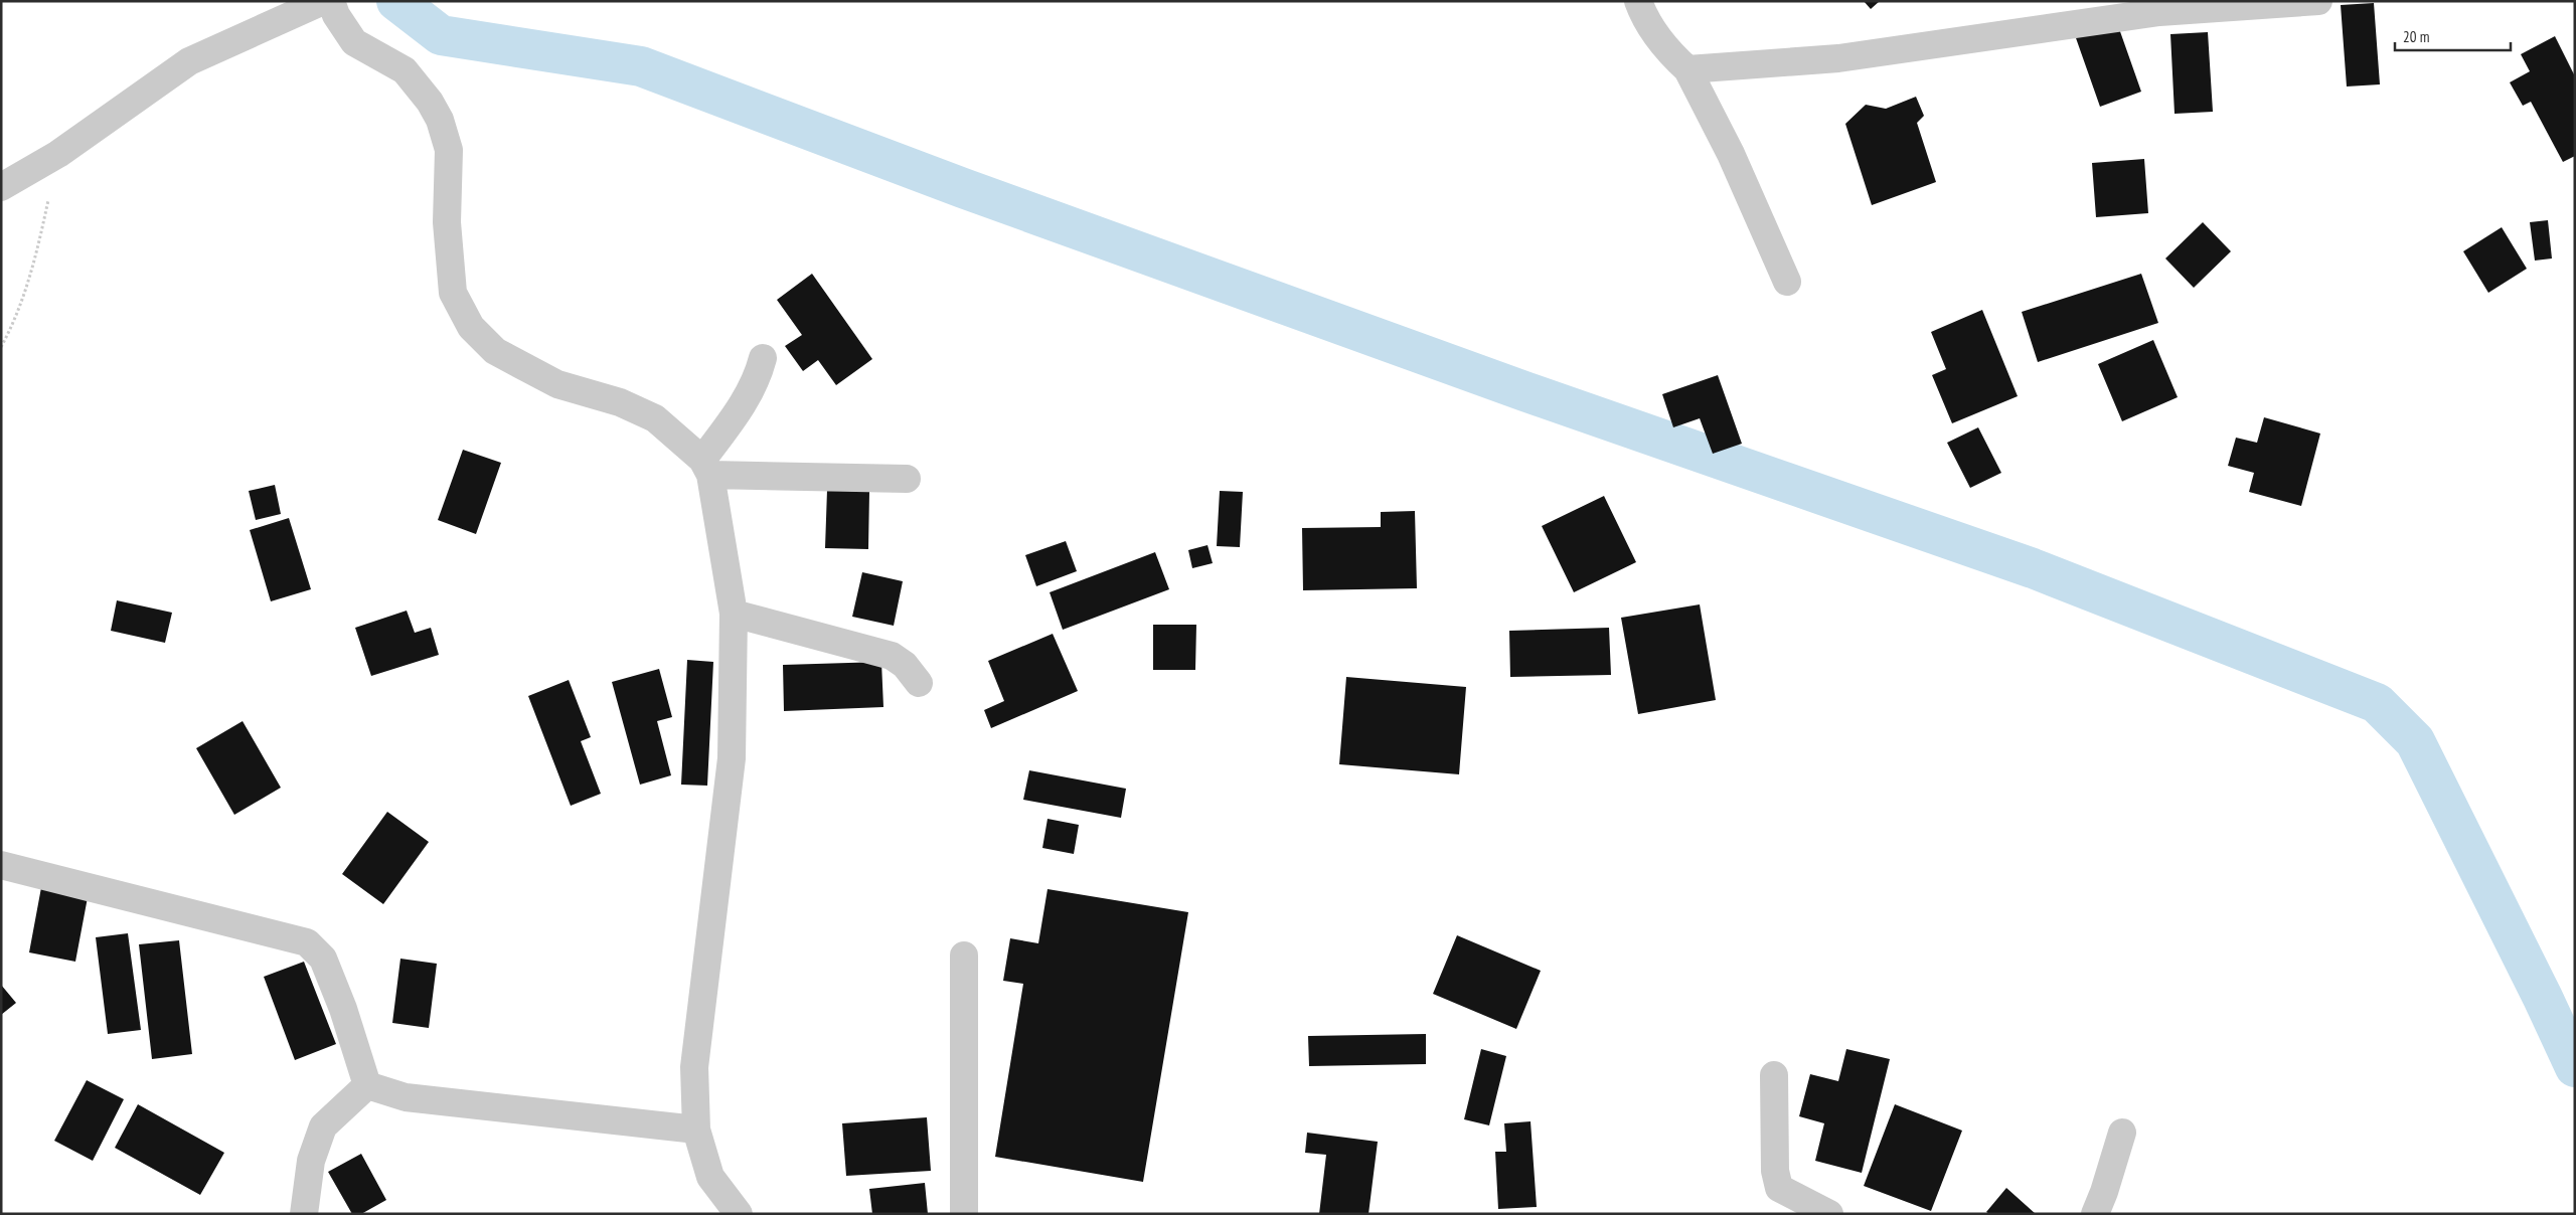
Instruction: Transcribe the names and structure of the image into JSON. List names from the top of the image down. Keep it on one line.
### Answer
{"scale_bar":"20 m"}
